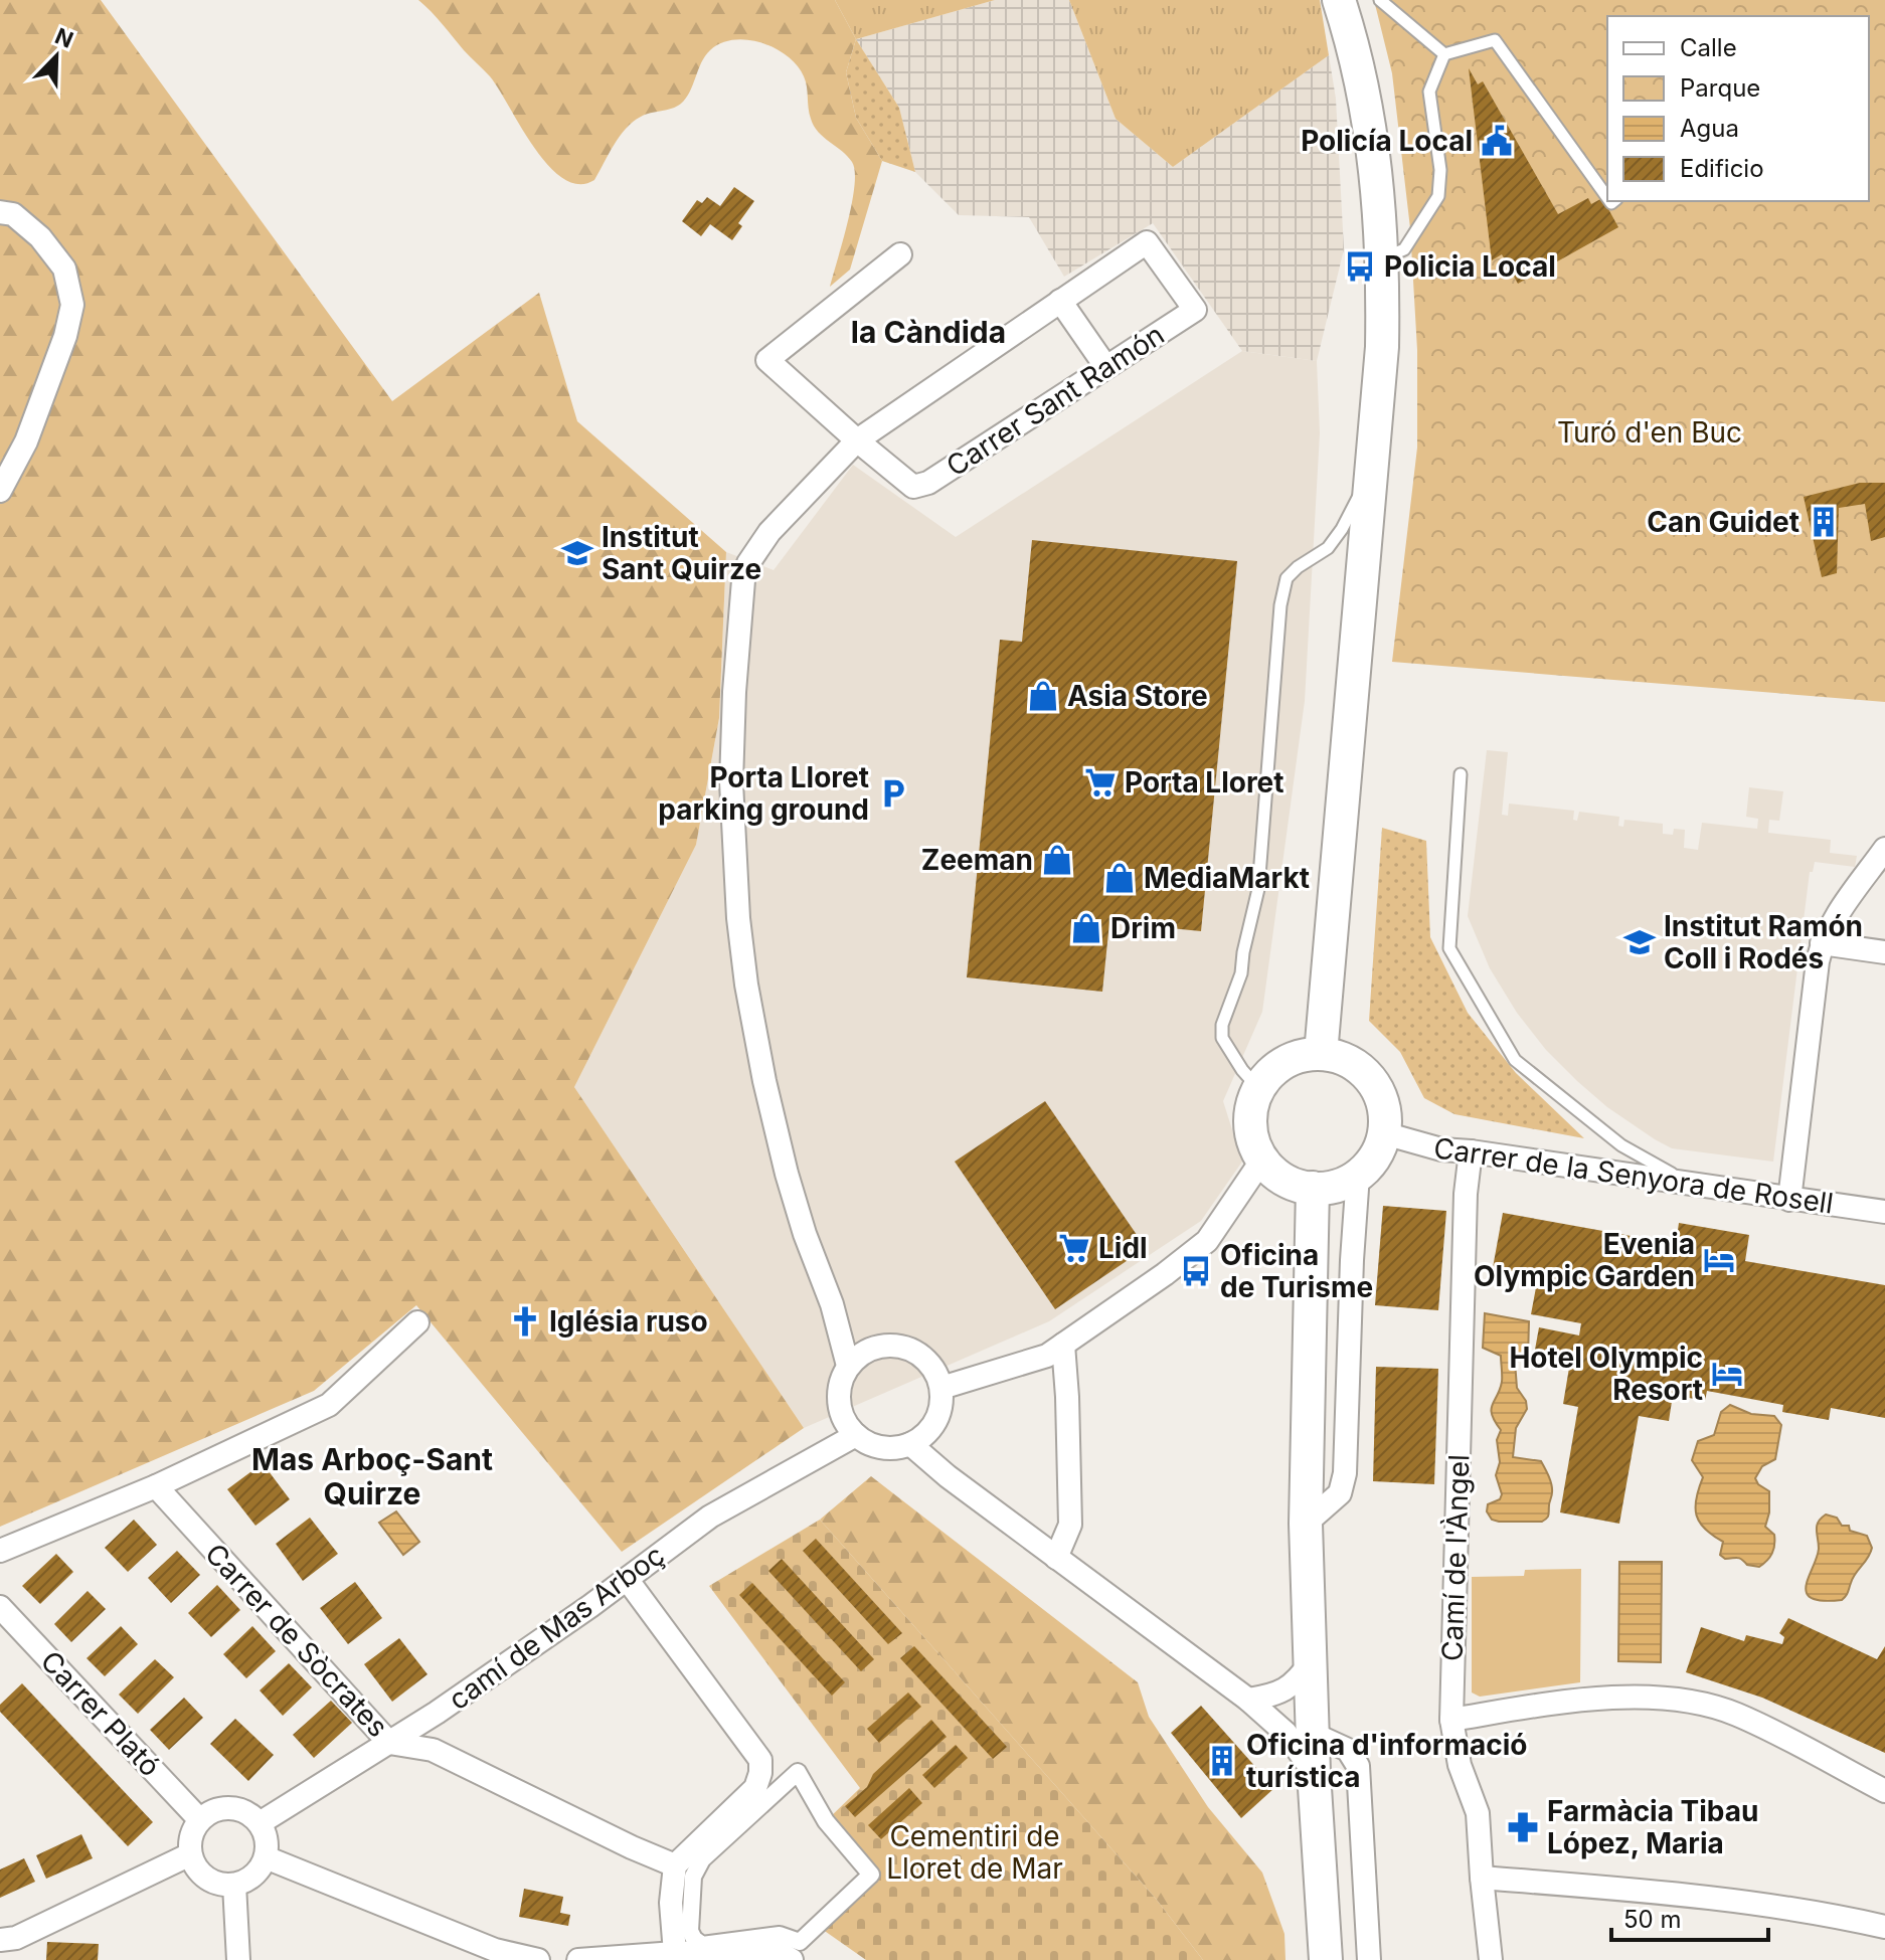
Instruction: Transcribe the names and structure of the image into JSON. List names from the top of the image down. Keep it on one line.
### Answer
{"streets":{"street":["Carrer Sant Ramón","Carrer de la Senyora de Rosell","Camí de l'Àngel","camí de Mas Arboç","Carrer de Sòcrates","Carrer Plató"]},"crossings":[["Carrer de la Senyora de Rosell","Camí de l'Àngel"],["camí de Mas Arboç","Carrer de Sòcrates"],["camí de Mas Arboç","Carrer Plató"]],"districts":["la Càndida","Mas Arboç-Sant Quirze"],"parks":["Turó d'en Buc","Cementiri de Lloret de Mar"],"places":{"public building":["Policía Local"],"bus stop":["Policia Local","Oficina de Turisme"],"building":["Can Guidet","Oficina d'informació turística"],"school or university":["Institut Sant Quirze","Institut Ramón Coll i Rodés"],"shop":["Asia Store","Zeeman","MediaMarkt","Drim"],"supermarket":["Porta Lloret","Lidl"],"parking":["Porta Lloret parking ground"],"hotel":["Evenia Olympic Garden","Hotel Olympic Resort"],"church":["Iglésia ruso"],"pharmacy":["Farmàcia Tibau López, Maria"]},"legend":["Calle","Parque","Agua","Edificio"],"scale_bar":"50 m","north":"top right"}
